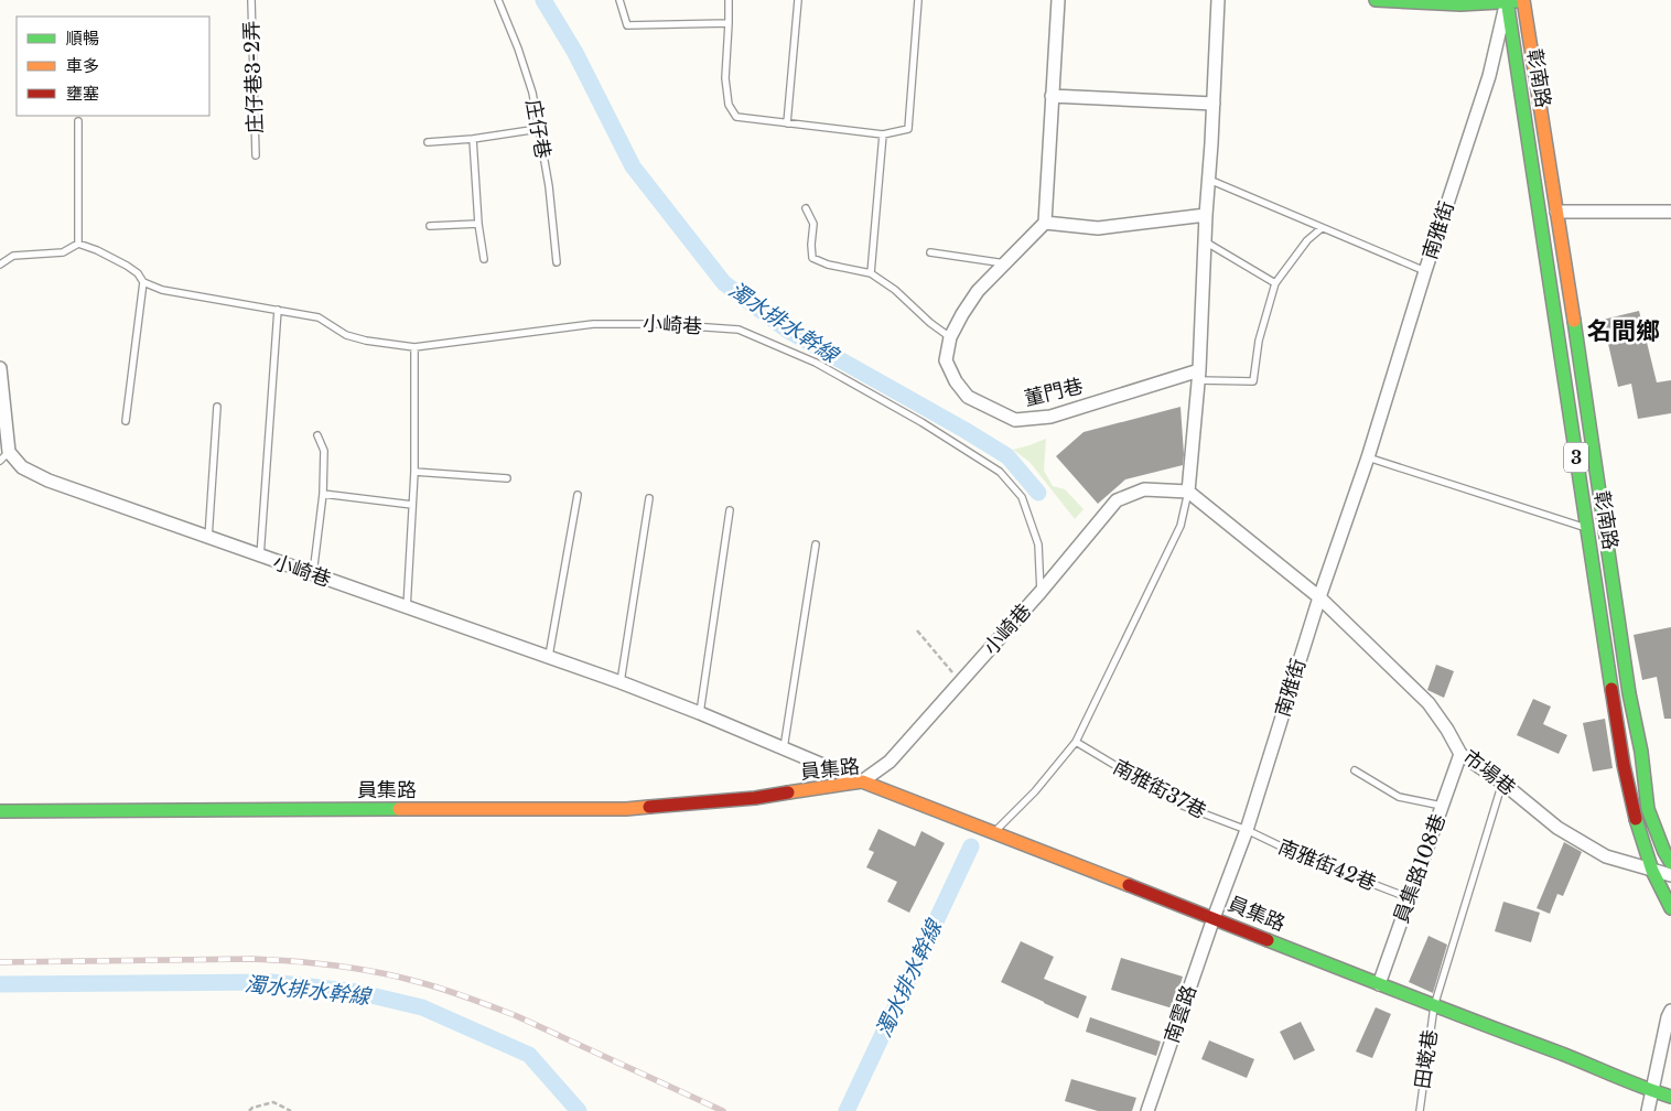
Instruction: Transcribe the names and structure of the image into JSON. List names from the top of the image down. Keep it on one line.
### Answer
{"streets":{"main road":["彰南路","3","員集路"],"street":["南雅街","小崎巷","董門巷","市場巷","員集路108巷","南雲路"],"lane":["庄仔巷3-2弄","庄仔巷","南雅街37巷","南雅街42巷","田墘巷"]},"crossings":[["彰南路","南雅街"],["彰南路","市場巷"],["南雅街","員集路"],["南雅街","市場巷"],["南雅街","南雅街37巷"],["南雅街","南雅街42巷"],["南雅街","南雲路"],["小崎巷","員集路"],["員集路","員集路108巷"],["員集路","南雲路"],["員集路","田墘巷"],["市場巷","員集路108巷"],["市場巷","田墘巷"],["南雅街37巷","南雅街42巷"],["南雅街42巷","員集路108巷"]],"districts":["名間鄉"],"water":["濁水排水幹線"],"legend":["順暢","車多","壅塞"]}
